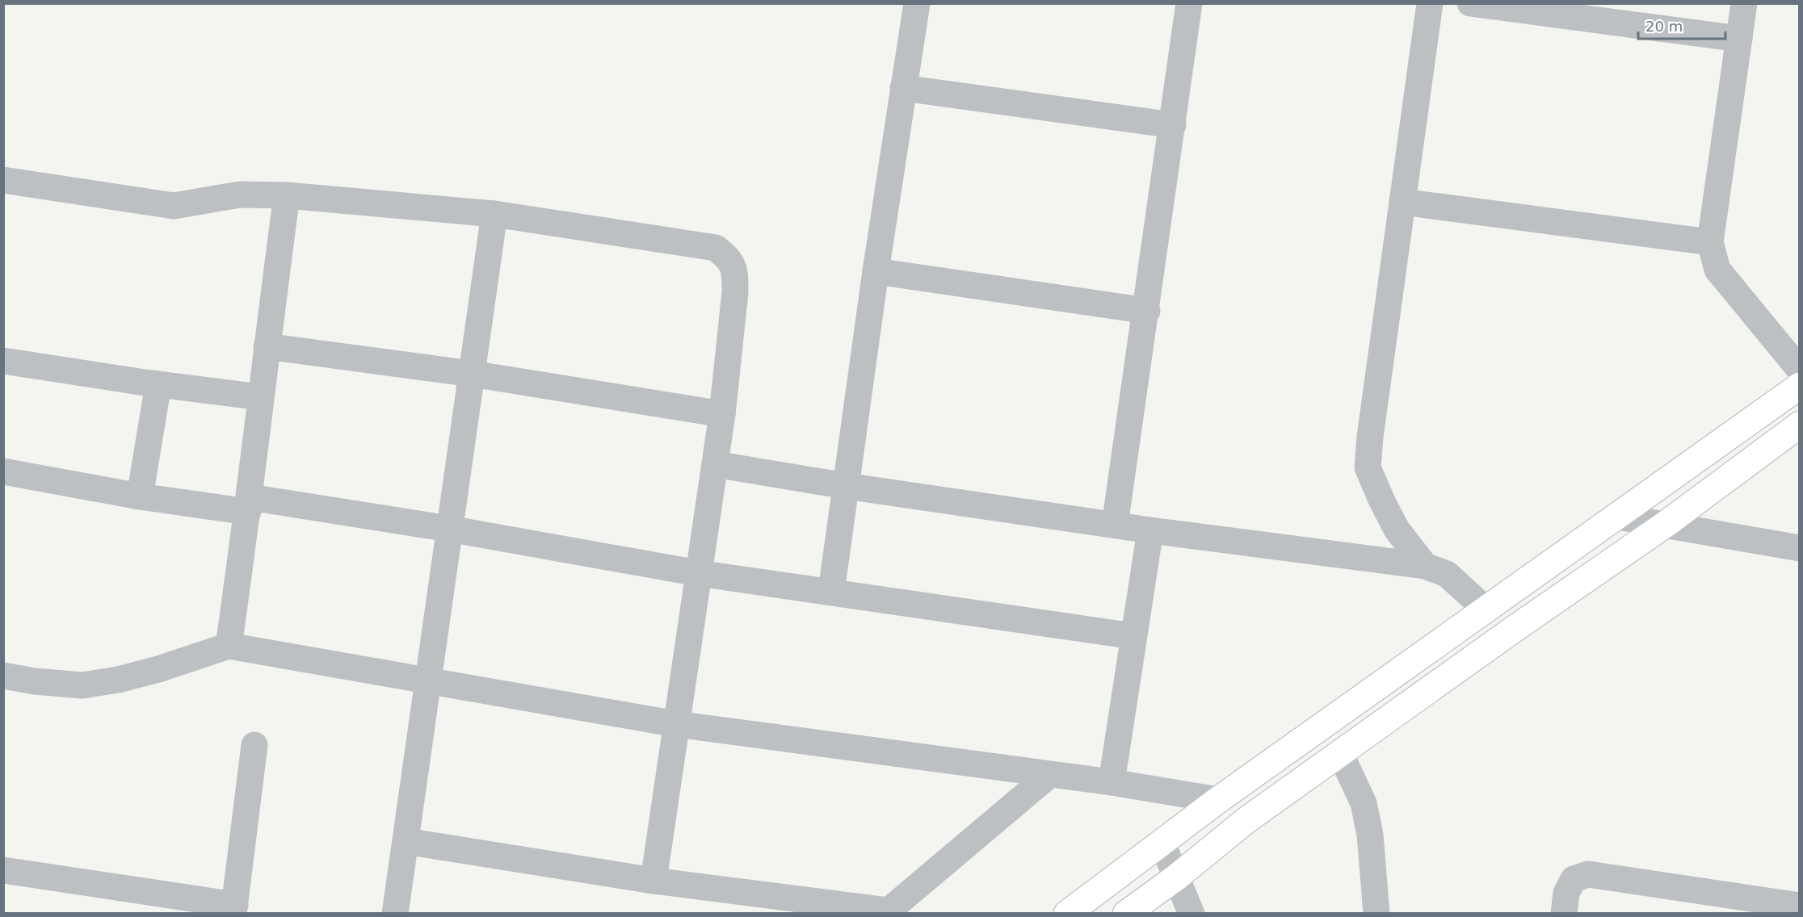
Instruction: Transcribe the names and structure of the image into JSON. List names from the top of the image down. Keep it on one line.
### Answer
{"scale_bar":"20 m"}
